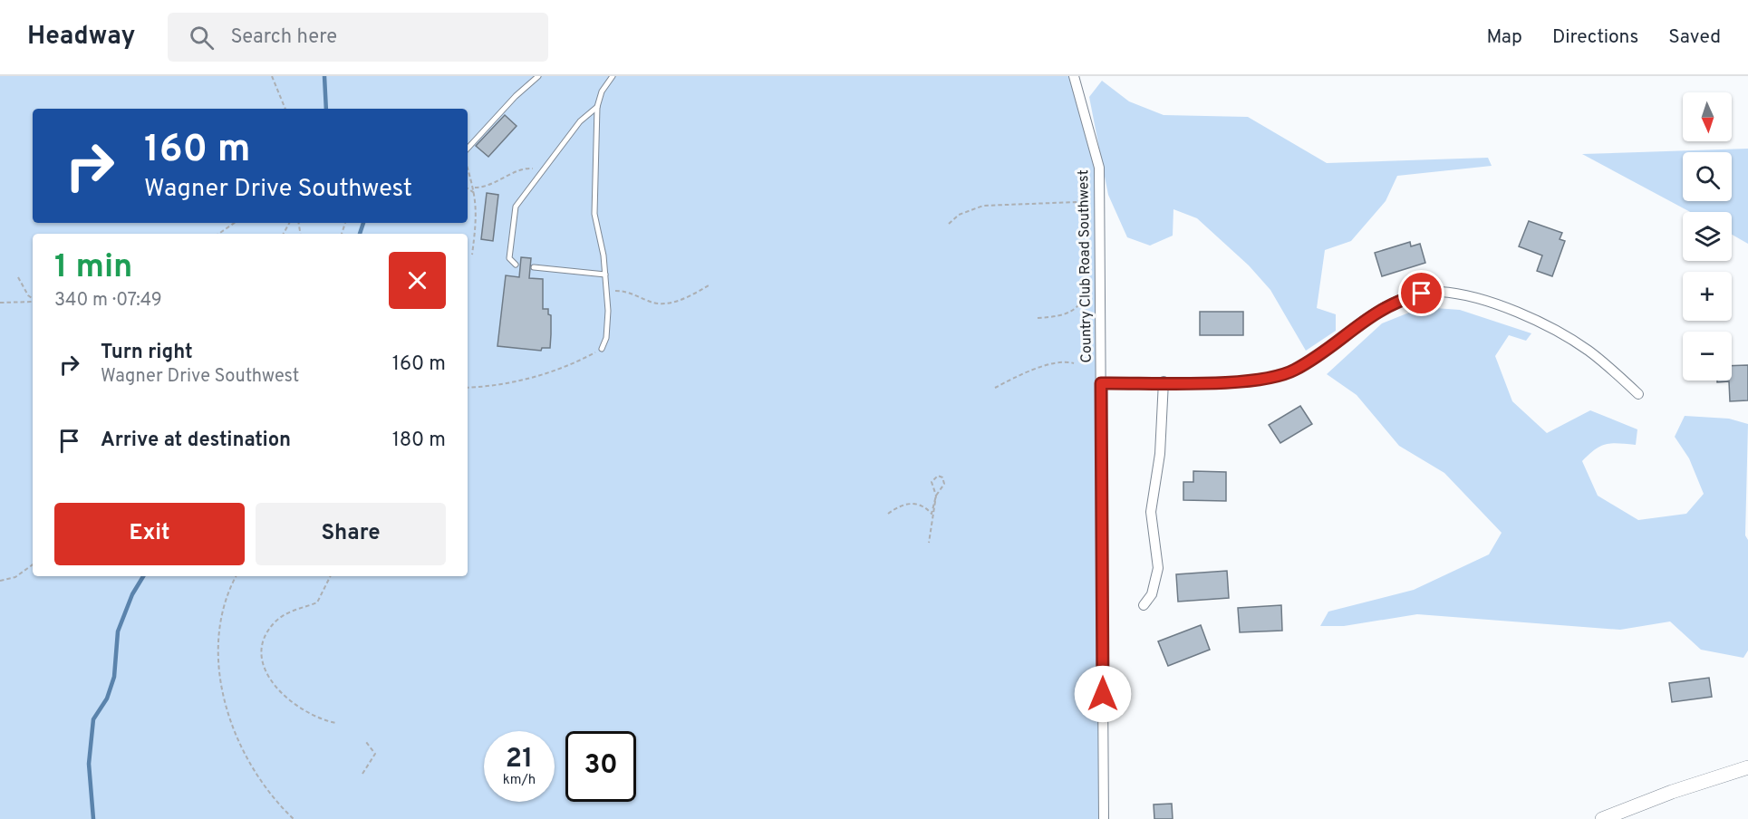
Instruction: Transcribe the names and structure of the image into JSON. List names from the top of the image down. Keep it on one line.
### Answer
{"streets":{"street":["Country Club Road Southwest"]},"north":"bottom","page":{"header":"Headway","search":"Search here","nav":["Map","Directions","Saved"],"map_buttons":["+","−"],"turn":["160 m","Wagner Drive Southwest"],"heading":["1 min","340 m · 07:49"],"list":[{"name":"Turn right","note":"Wagner Drive Southwest","value":"160 m"},{"name":"Arrive at destination","value":"180 m"}],"buttons":["Exit","Share"],"speed":"21 km/h","limit":"30"}}
